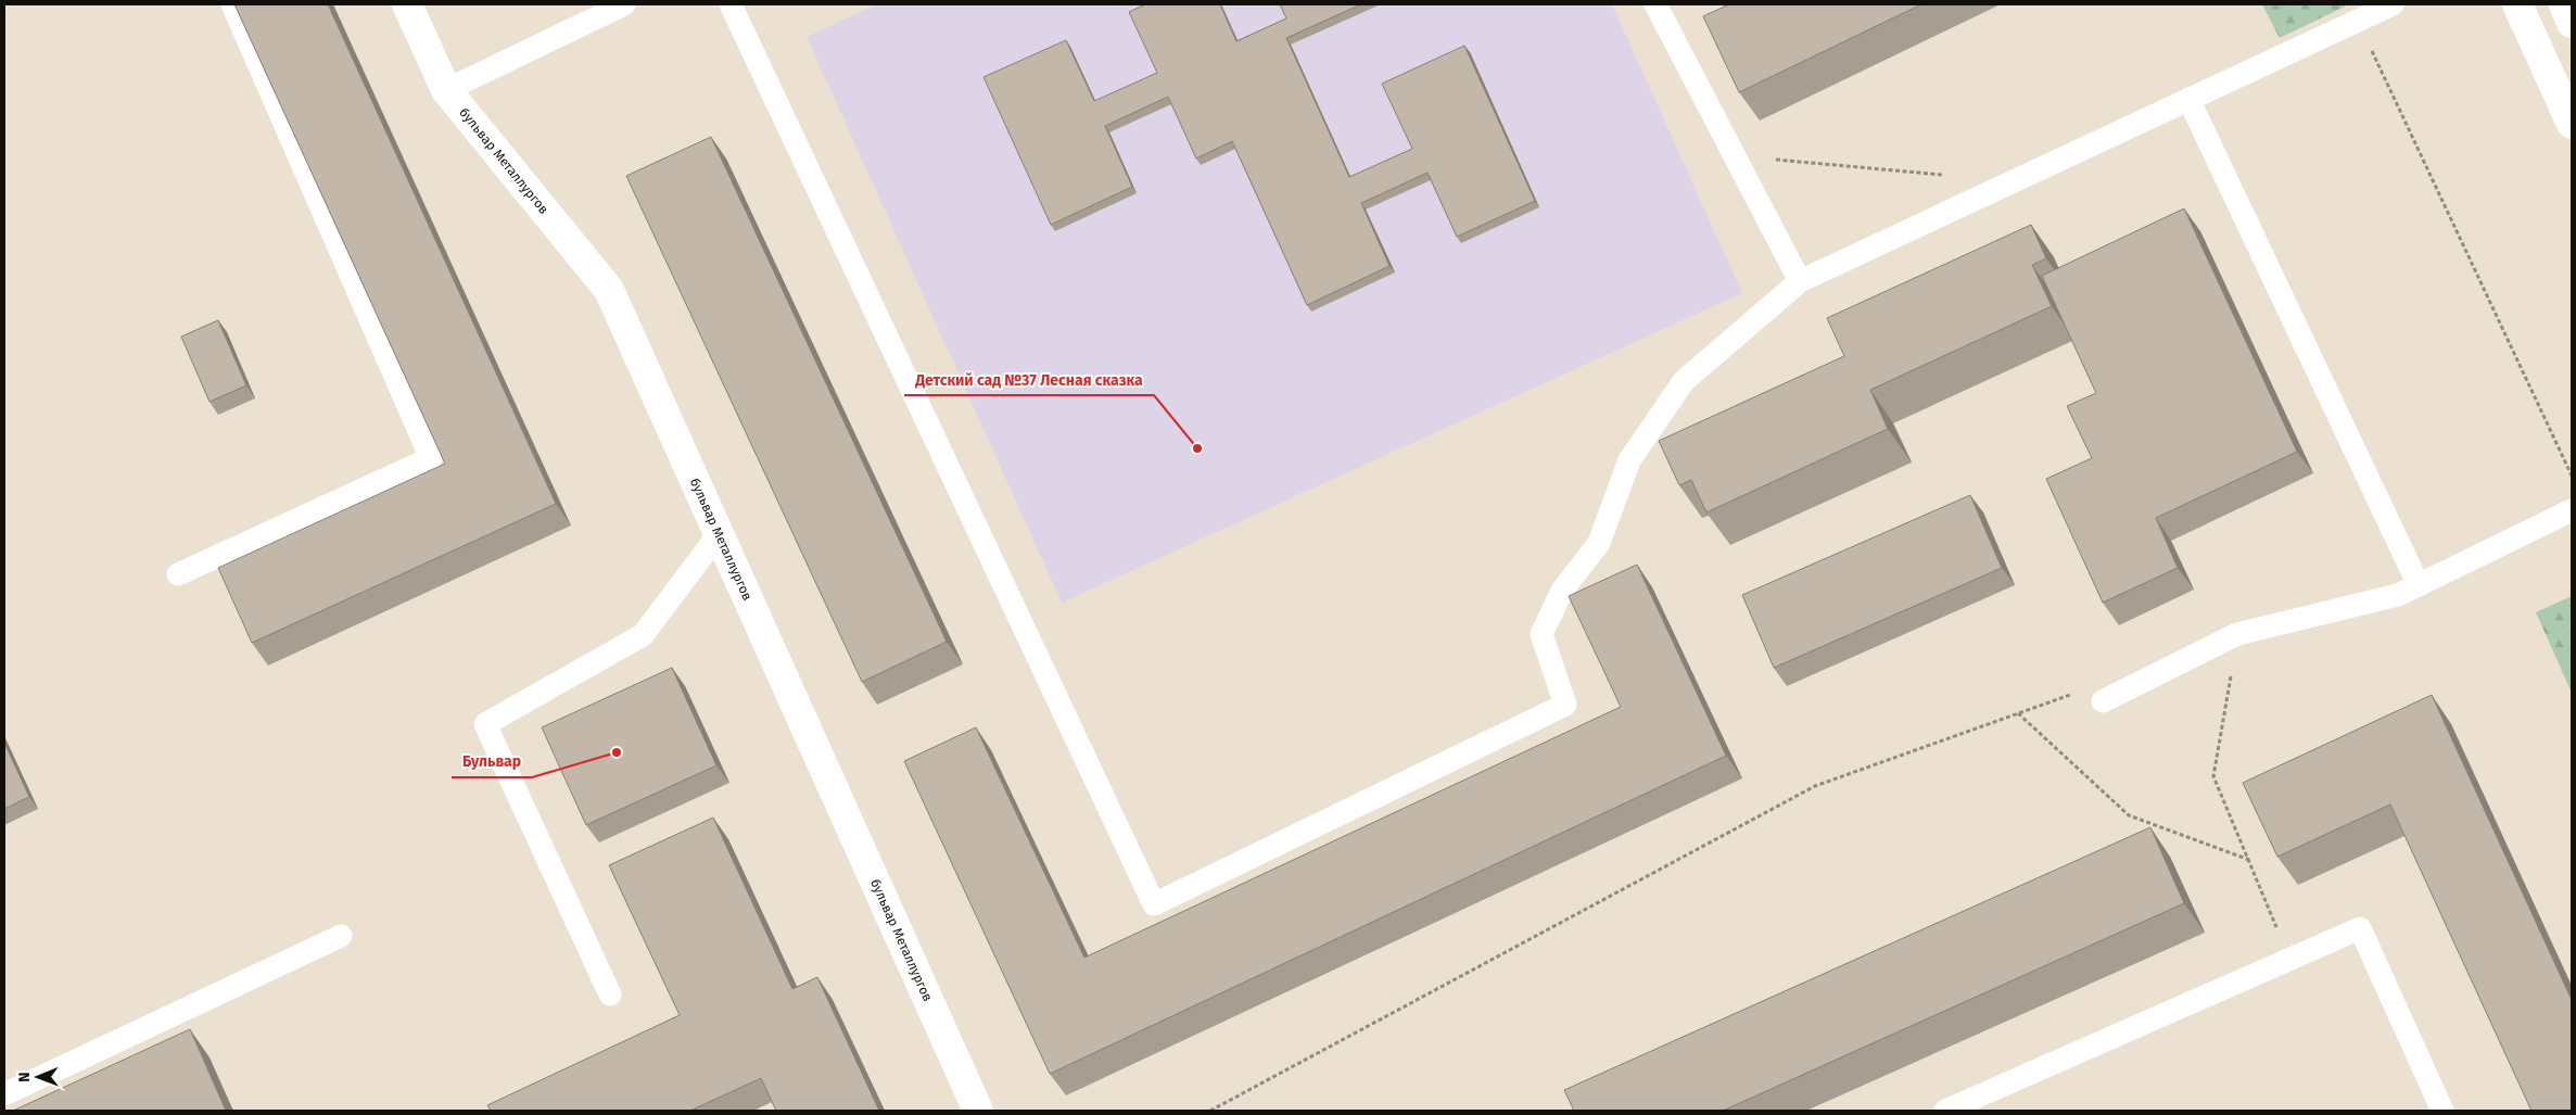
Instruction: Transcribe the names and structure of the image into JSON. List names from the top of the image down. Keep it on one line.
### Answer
{"streets":{"street":["бульвар Металлургов"]},"places":["Детский сад №37 Лесная сказка","Бульвар"],"north":"left"}
